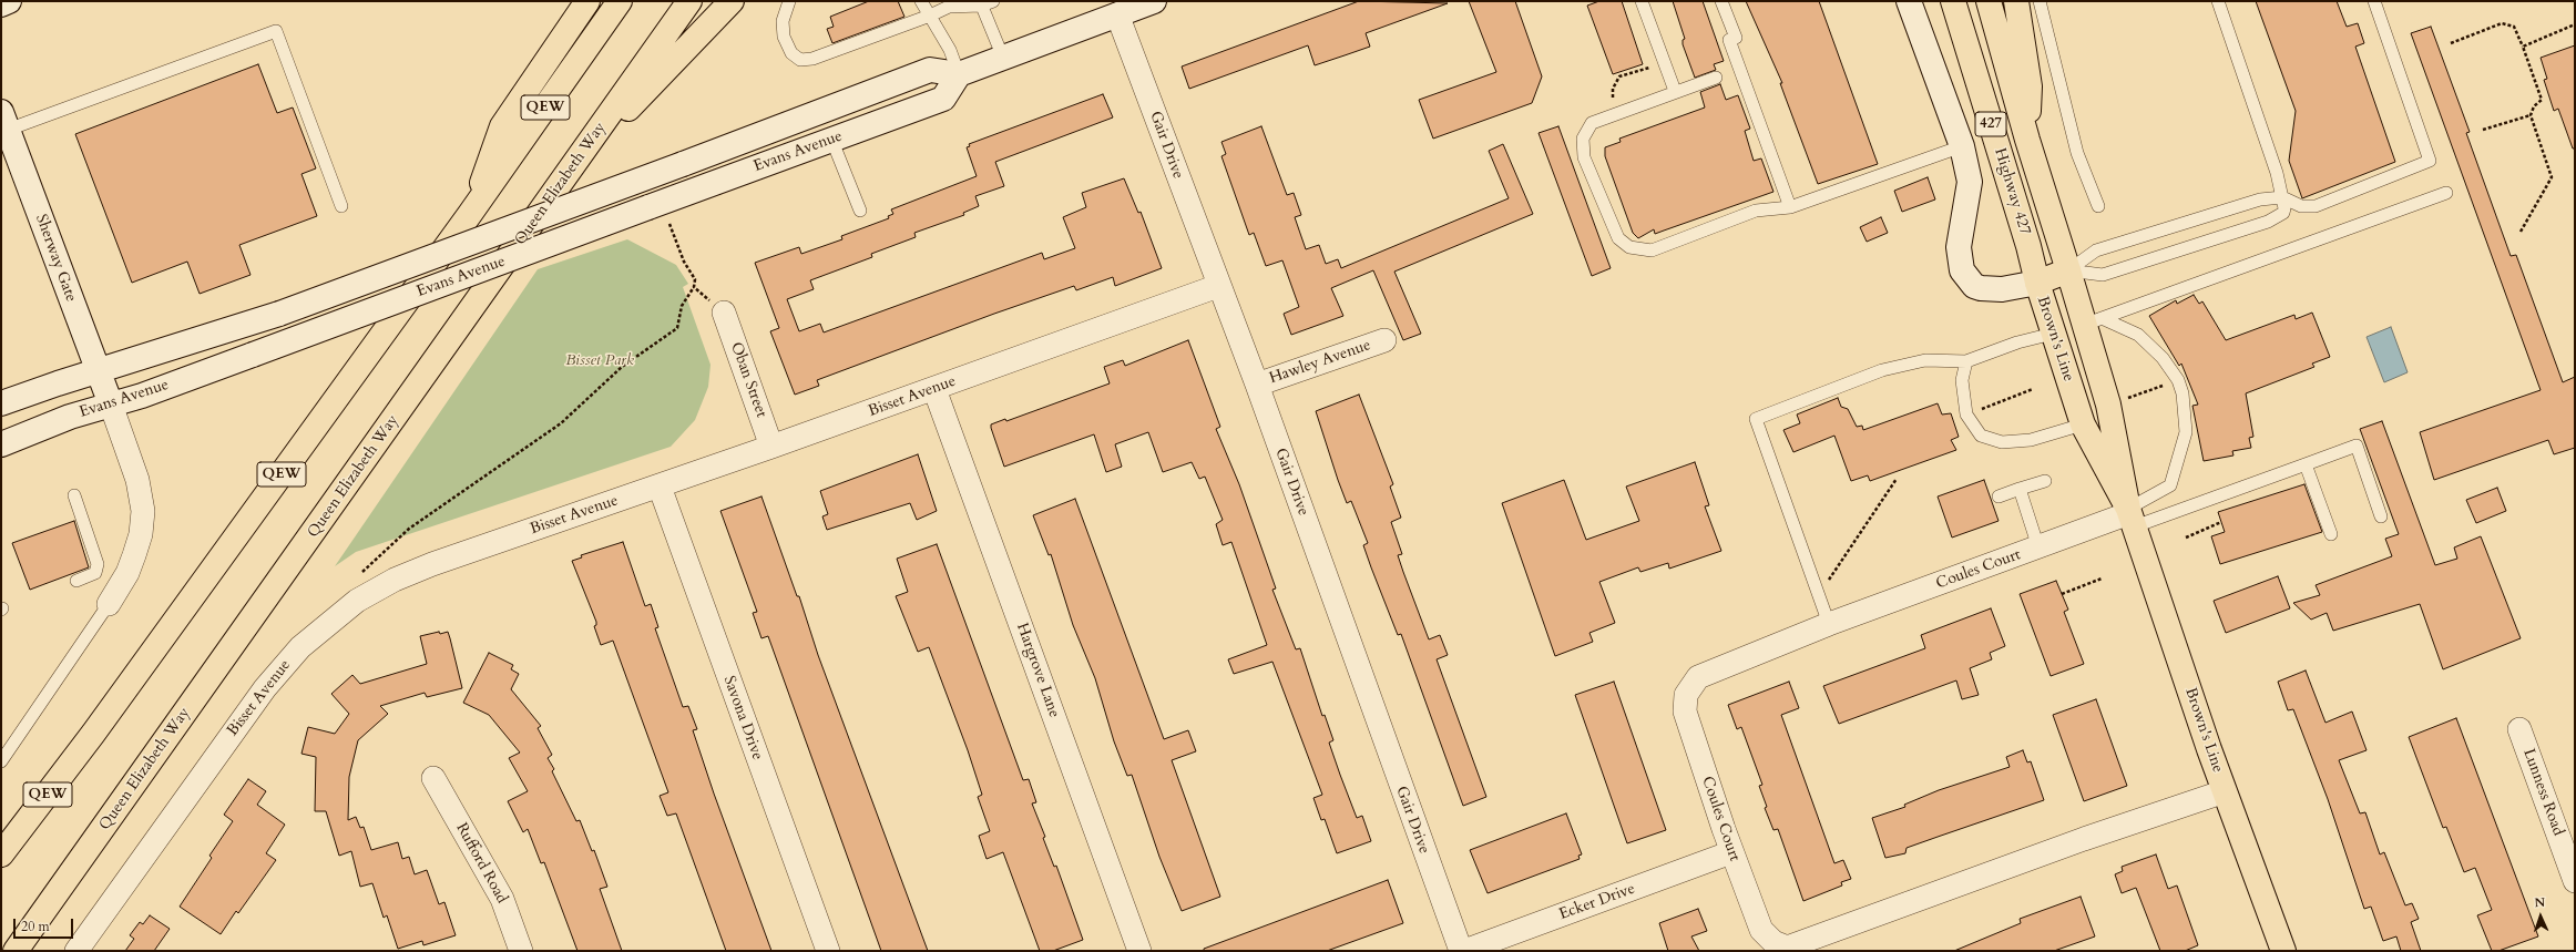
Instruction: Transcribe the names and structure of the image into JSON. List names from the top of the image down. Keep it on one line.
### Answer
{"streets":{"main road":["QEW","427","Evans Avenue","Queen Elizabeth Way","Highway 427","Sherway Gate","Brown's Line"],"street":["Gair Drive","Hawley Avenue","Oban Street","Bisset Avenue","Coules Court","Hargrove Lane","Savona Drive","Lunness Road","Rufford Road","Ecker Drive"]},"crossings":[["Gair Drive","Evans Avenue"],["Gair Drive","Hawley Avenue"],["Gair Drive","Bisset Avenue"],["Gair Drive","Ecker Drive"],["Evans Avenue","Sherway Gate"],["Highway 427","Brown's Line"],["Brown's Line","Coules Court"],["Oban Street","Bisset Avenue"],["Bisset Avenue","Hargrove Lane"],["Bisset Avenue","Savona Drive"],["Coules Court","Ecker Drive"]],"parks":["Bisset Park"],"scale_bar":"20 m","north":"top"}
